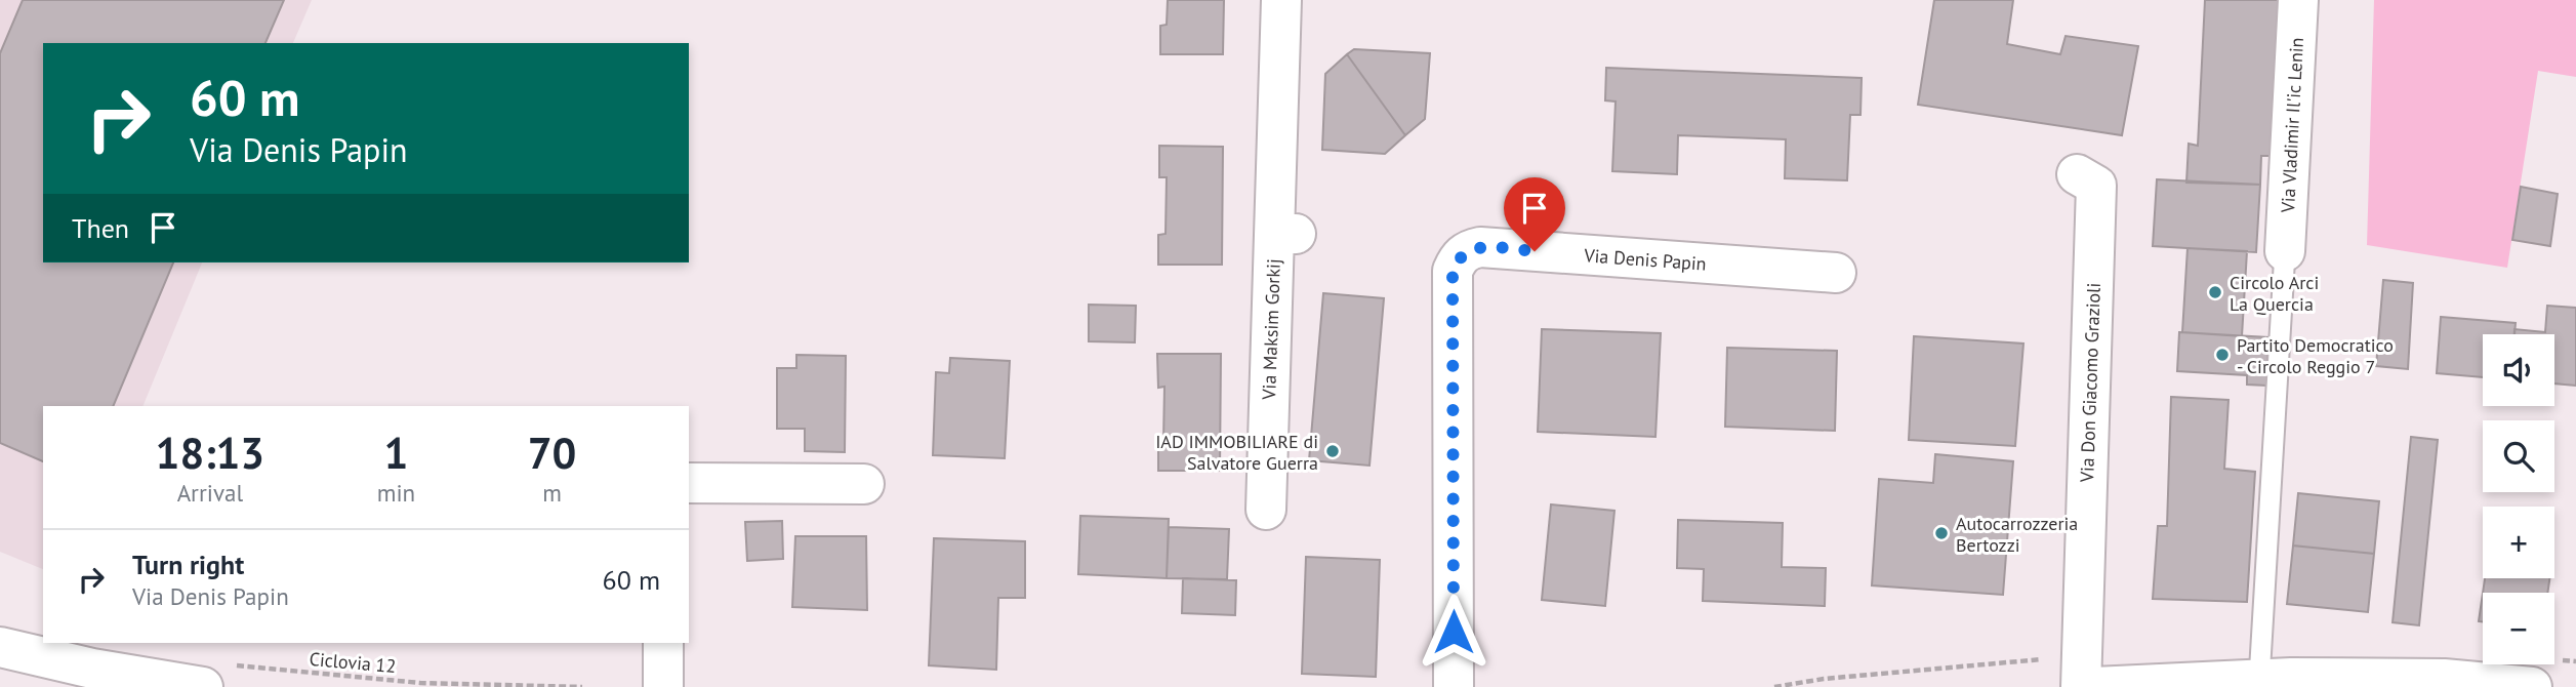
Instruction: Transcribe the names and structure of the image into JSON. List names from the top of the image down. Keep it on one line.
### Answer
{"streets":{"street":["Via Vladimir Il'ic Lenin","Via Denis Papin","Via Maksim Gorkij","Via Don Giacomo Grazioli"],"path":["Ciclovia 12"]},"places":["Circolo Arci La Quercia","Partito Democratico - Circolo Reggio 7","IAD IMMOBILIARE di Salvatore Guerra","Autocarrozzeria Bertozzi"],"page":{"turn":["60 m","Via Denis Papin"],"then":"Then","map_buttons":["+","−"],"eta":["18:13","Arrival","1","min","70","m"],"list":[{"name":"Turn right","note":"Via Denis Papin","value":"60 m"}]}}
